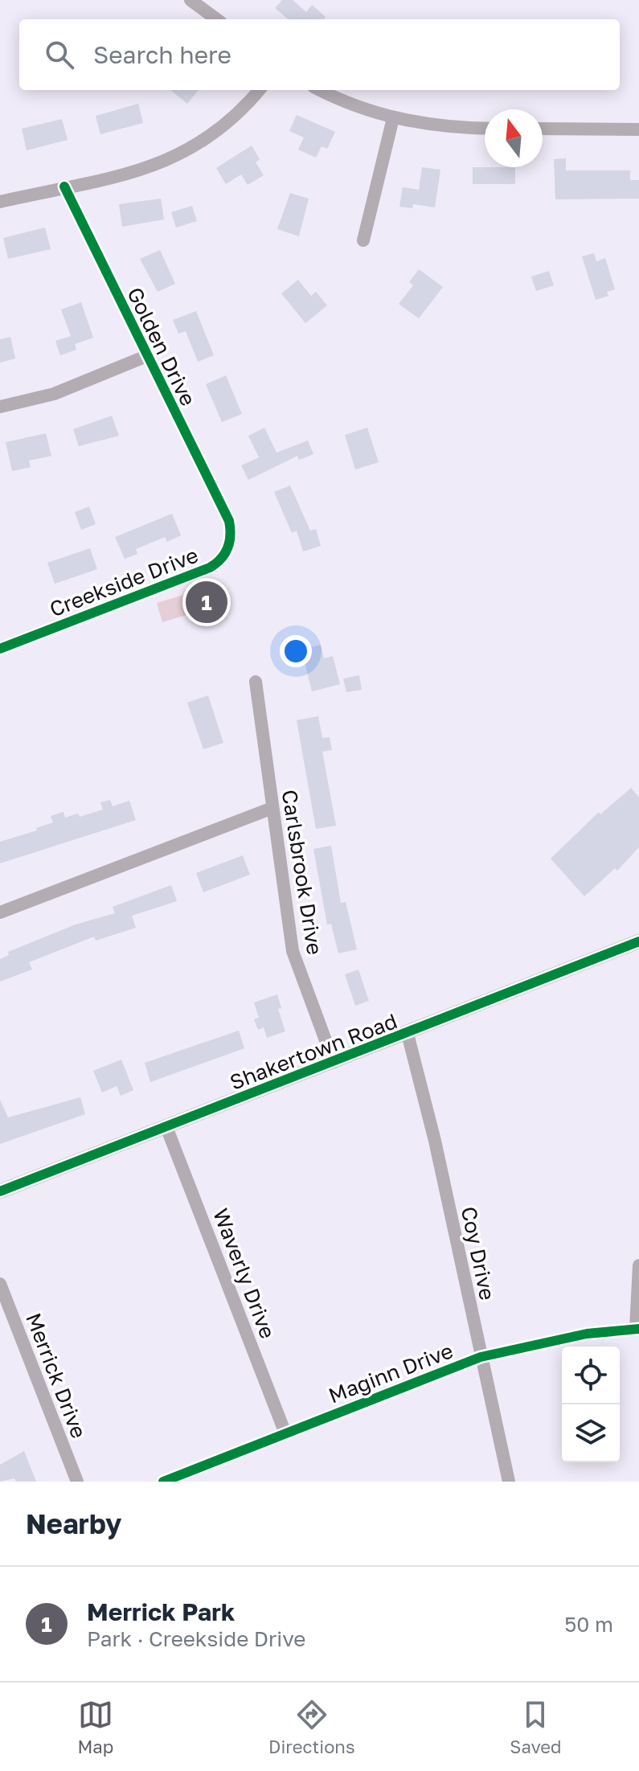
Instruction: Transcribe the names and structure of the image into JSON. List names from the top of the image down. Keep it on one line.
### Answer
{"streets":{"street":["Golden Drive","Creekside Drive","Carlsbrook Drive","Shakertown Road","Coy Drive","Waverly Drive","Maginn Drive","Merrick Drive"]},"crossings":[["Golden Drive","Creekside Drive"],["Carlsbrook Drive","Shakertown Road"],["Shakertown Road","Coy Drive"],["Shakertown Road","Waverly Drive"],["Coy Drive","Maginn Drive"],["Waverly Drive","Maginn Drive"]],"north":"top","page":{"search":"Search here","pins":"1","heading":"Nearby","list":[{"mark":"1","name":"Merrick Park","note":"Park · Creekside Drive","value":"50 m"}],"nav":["Map","Directions","Saved"]}}
